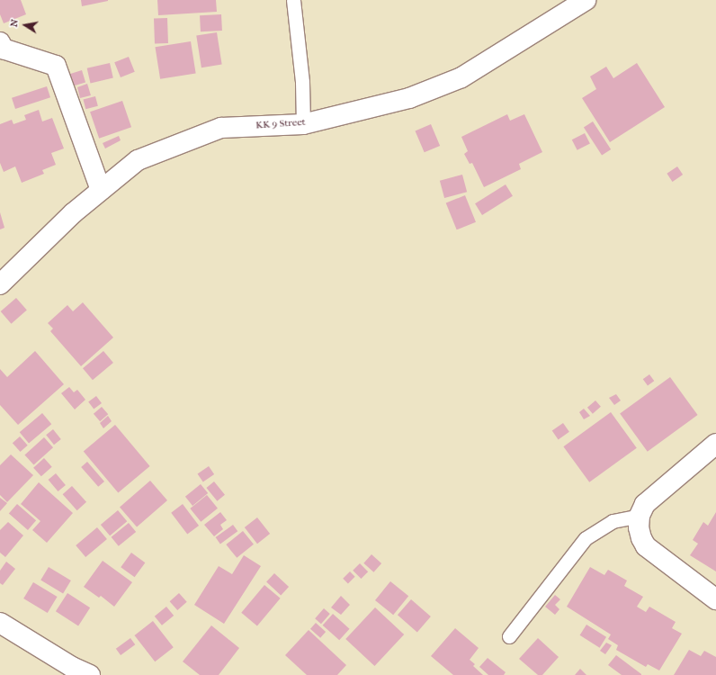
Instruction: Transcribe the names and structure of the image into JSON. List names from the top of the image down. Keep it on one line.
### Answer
{"streets":{"street":["KK 9 Street"]},"north":"left"}
